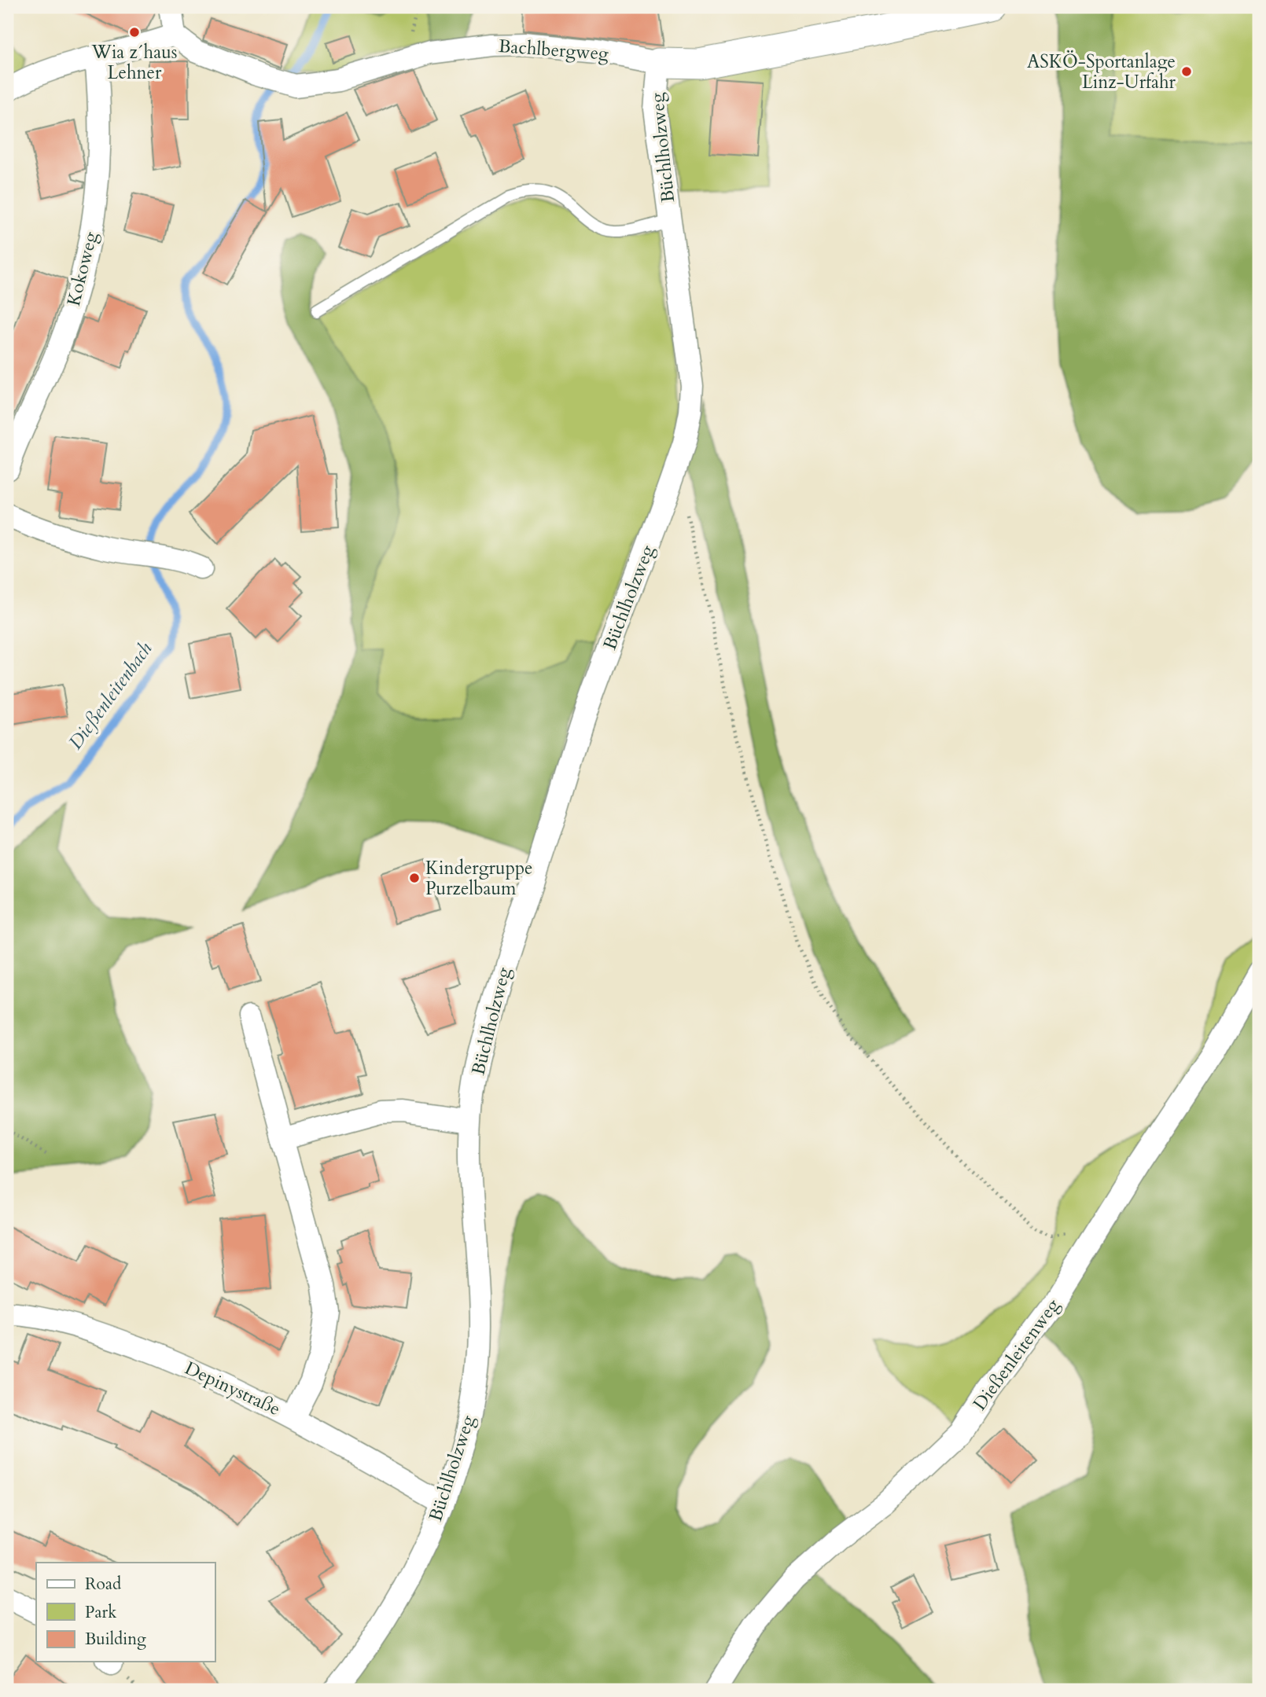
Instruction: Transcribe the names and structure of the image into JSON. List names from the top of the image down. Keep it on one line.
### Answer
{"streets":{"street":["Bachlbergweg","Büchlholzweg","Kokoweg","Dießenleitenweg","Depinystraße"]},"crossings":[["Bachlbergweg","Büchlholzweg"],["Büchlholzweg","Depinystraße"]],"water":["Dießenleitenbach"],"places":["Wia z´haus Lehner","ASKÖ-Sportanlage Linz-Urfahr","Kindergruppe Purzelbaum"],"legend":["Road","Park","Building"]}
